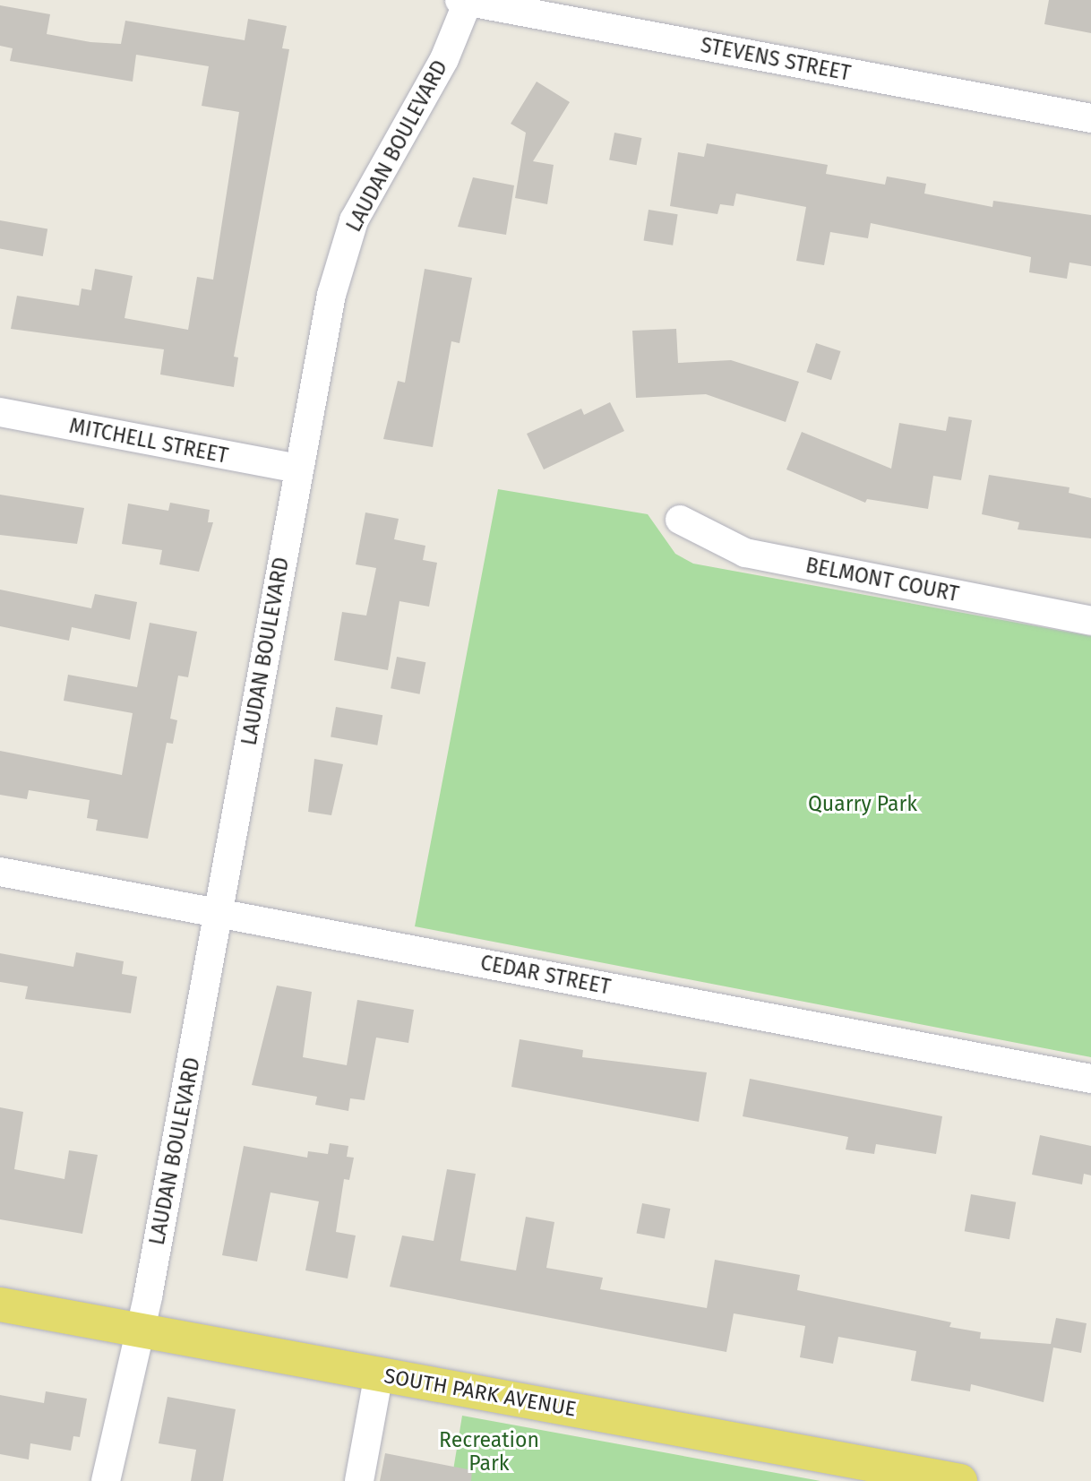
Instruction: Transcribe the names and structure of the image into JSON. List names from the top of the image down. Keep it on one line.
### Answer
{"streets":{"main road":["SOUTH PARK AVENUE"],"street":["STEVENS STREET","LAUDAN BOULEVARD","MITCHELL STREET","BELMONT COURT","CEDAR STREET"]},"crossings":[["STEVENS STREET","LAUDAN BOULEVARD"],["LAUDAN BOULEVARD","MITCHELL STREET"],["LAUDAN BOULEVARD","CEDAR STREET"],["LAUDAN BOULEVARD","SOUTH PARK AVENUE"]],"parks":["Quarry Park","Recreation Park"]}
